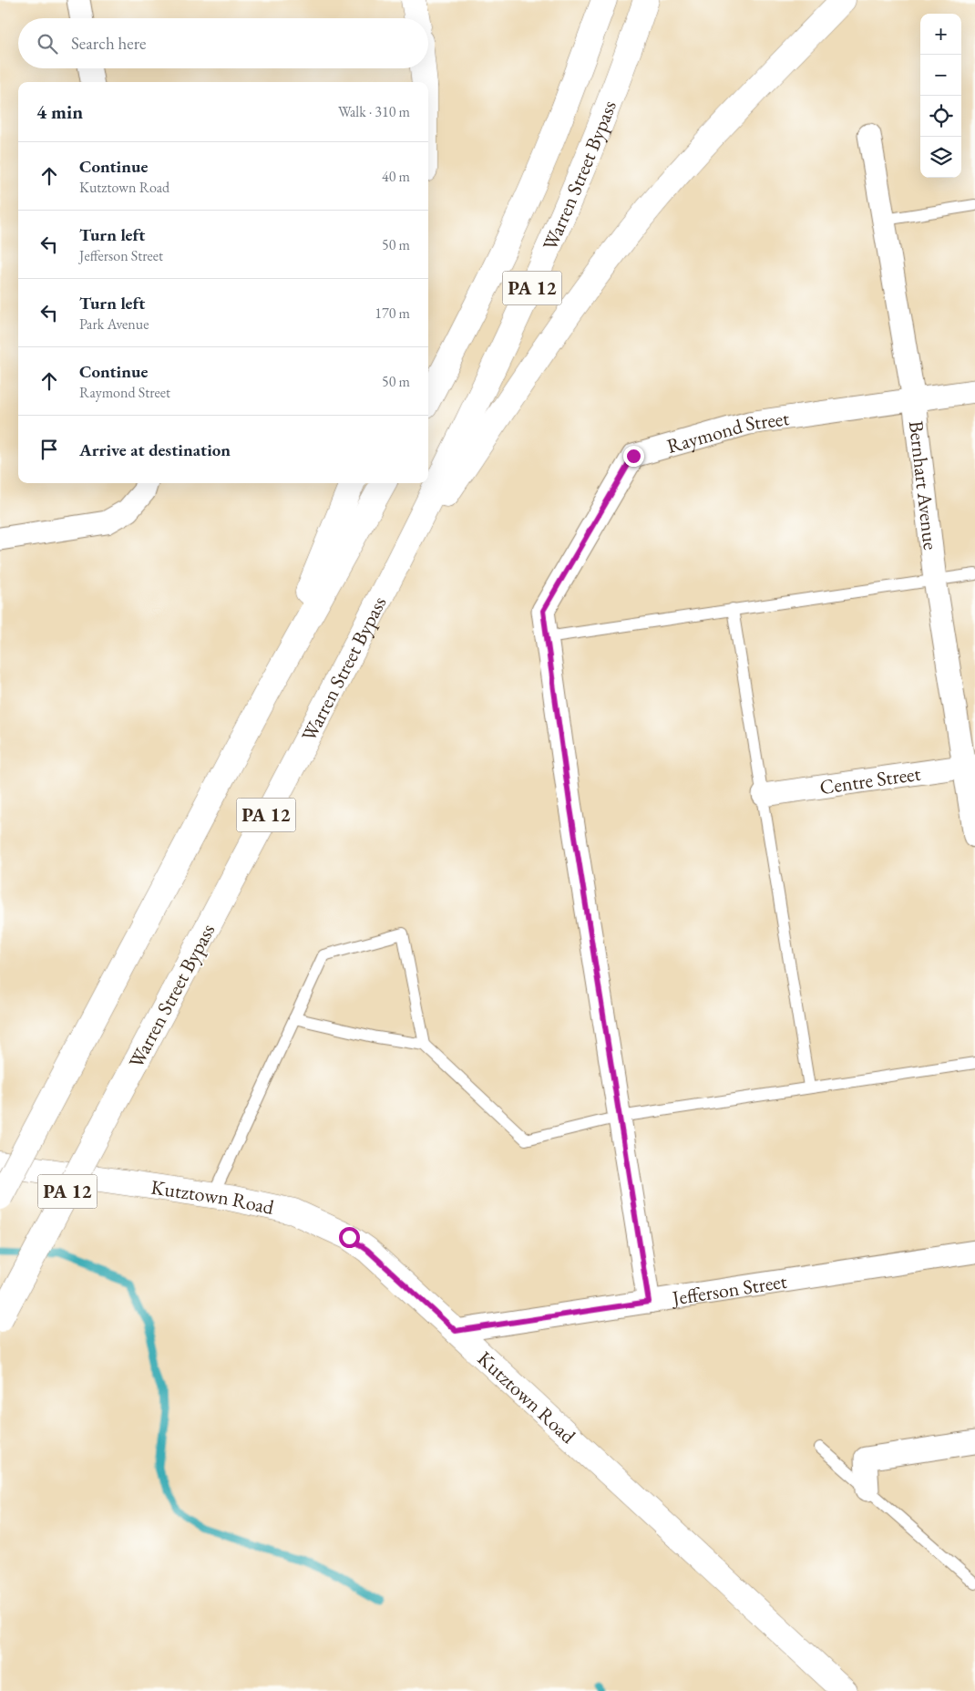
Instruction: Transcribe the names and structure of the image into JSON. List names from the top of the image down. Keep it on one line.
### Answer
{"streets":{"main road":["Warren Street Bypass","PA 12","Kutztown Road"],"street":["Raymond Street","Bernhart Avenue","Centre Street","Jefferson Street"]},"crossings":[["Raymond Street","Bernhart Avenue"],["Raymond Street","Jefferson Street"],["Bernhart Avenue","Centre Street"],["Kutztown Road","Jefferson Street"]],"page":{"map_buttons":["+","−"],"search":"Search here","heading":["4 min","Walk · 310 m"],"list":[["Continue","Kutztown Road","40 m"],["Turn left","Jefferson Street","50 m"],["Turn left","Park Avenue","170 m"],["Continue","Raymond Street","50 m"],"Arrive at destination"]}}
